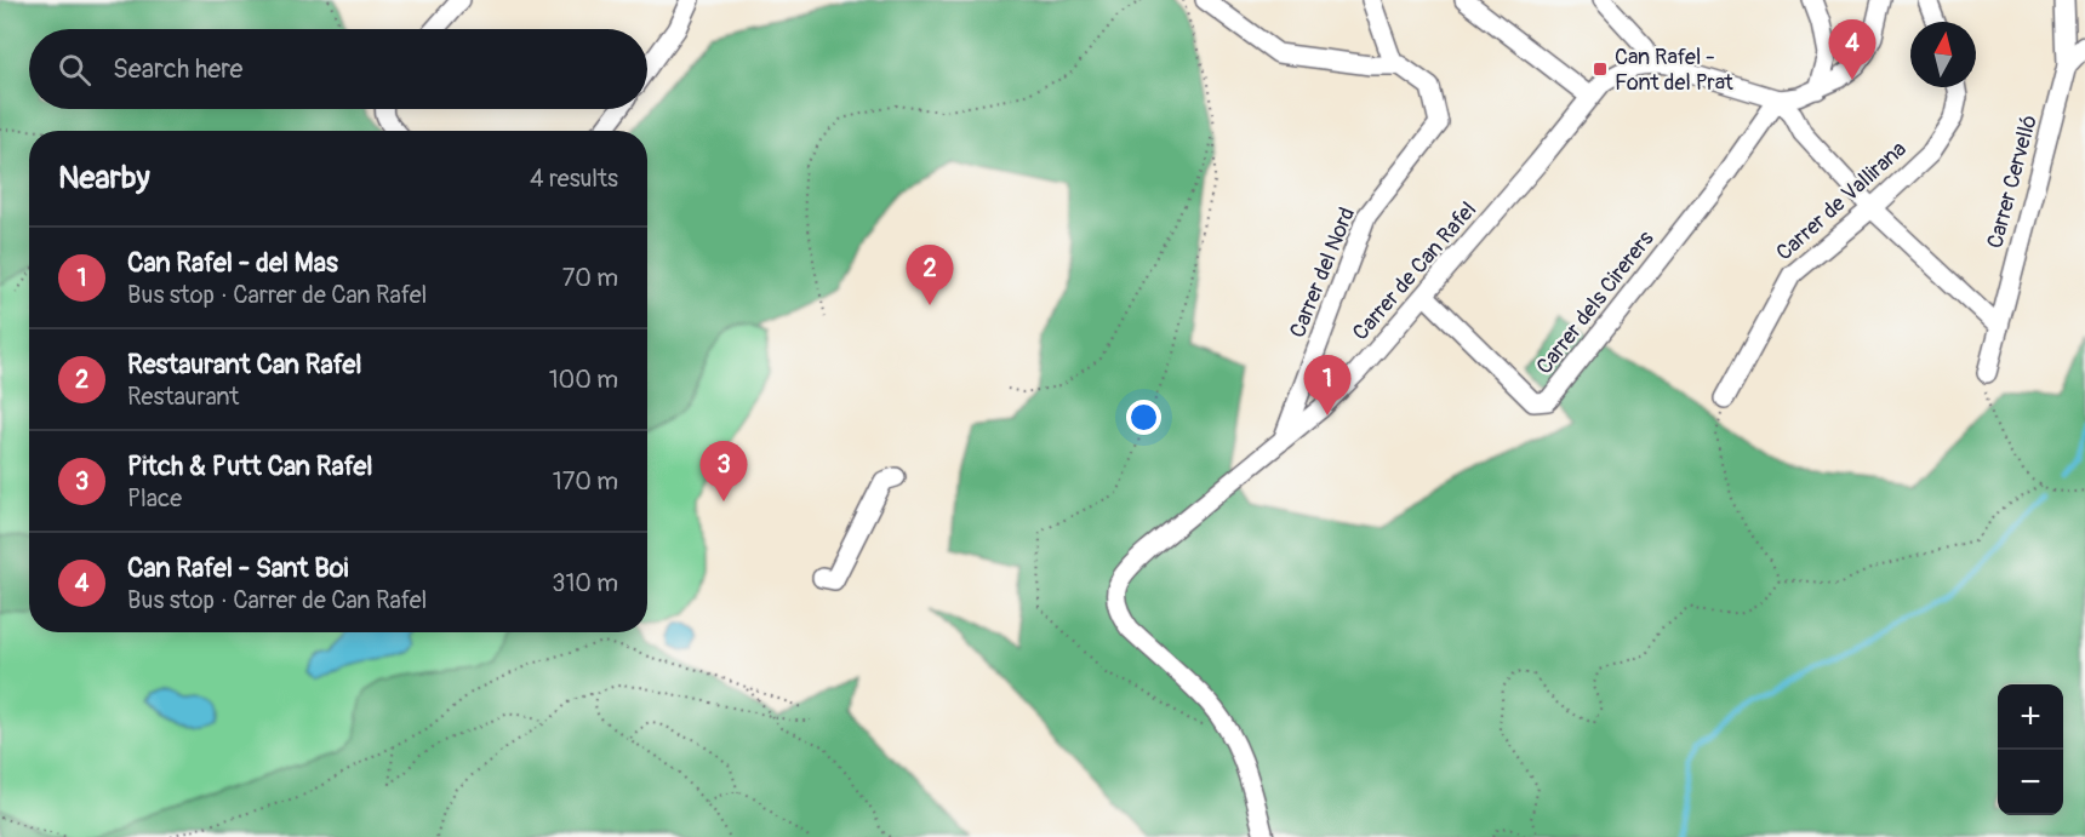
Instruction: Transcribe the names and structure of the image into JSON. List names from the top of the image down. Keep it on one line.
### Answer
{"streets":{"street":["Carrer Cervelló","Carrer de Vallirana","Carrer de Can Rafel","Carrer del Nord","Carrer dels Cirerers"]},"crossings":[["Carrer de Can Rafel","Carrer del Nord"],["Carrer de Can Rafel","Carrer dels Cirerers"]],"places":{"transit":["Can Rafel - Font del Prat"]},"north":"top","page":{"pins":["4","2","1","3"],"search":"Search here","heading":["Nearby","4 results"],"list":[{"mark":"1","name":"Can Rafel - del Mas","note":"Bus stop · Carrer de Can Rafel","value":"70 m"},{"mark":"2","name":"Restaurant Can Rafel","note":"Restaurant","value":"100 m"},{"mark":"3","name":"Pitch & Putt Can Rafel","note":"Place","value":"170 m"},{"mark":"4","name":"Can Rafel - Sant Boi","note":"Bus stop · Carrer de Can Rafel","value":"310 m"}],"map_buttons":["+","−"]}}
